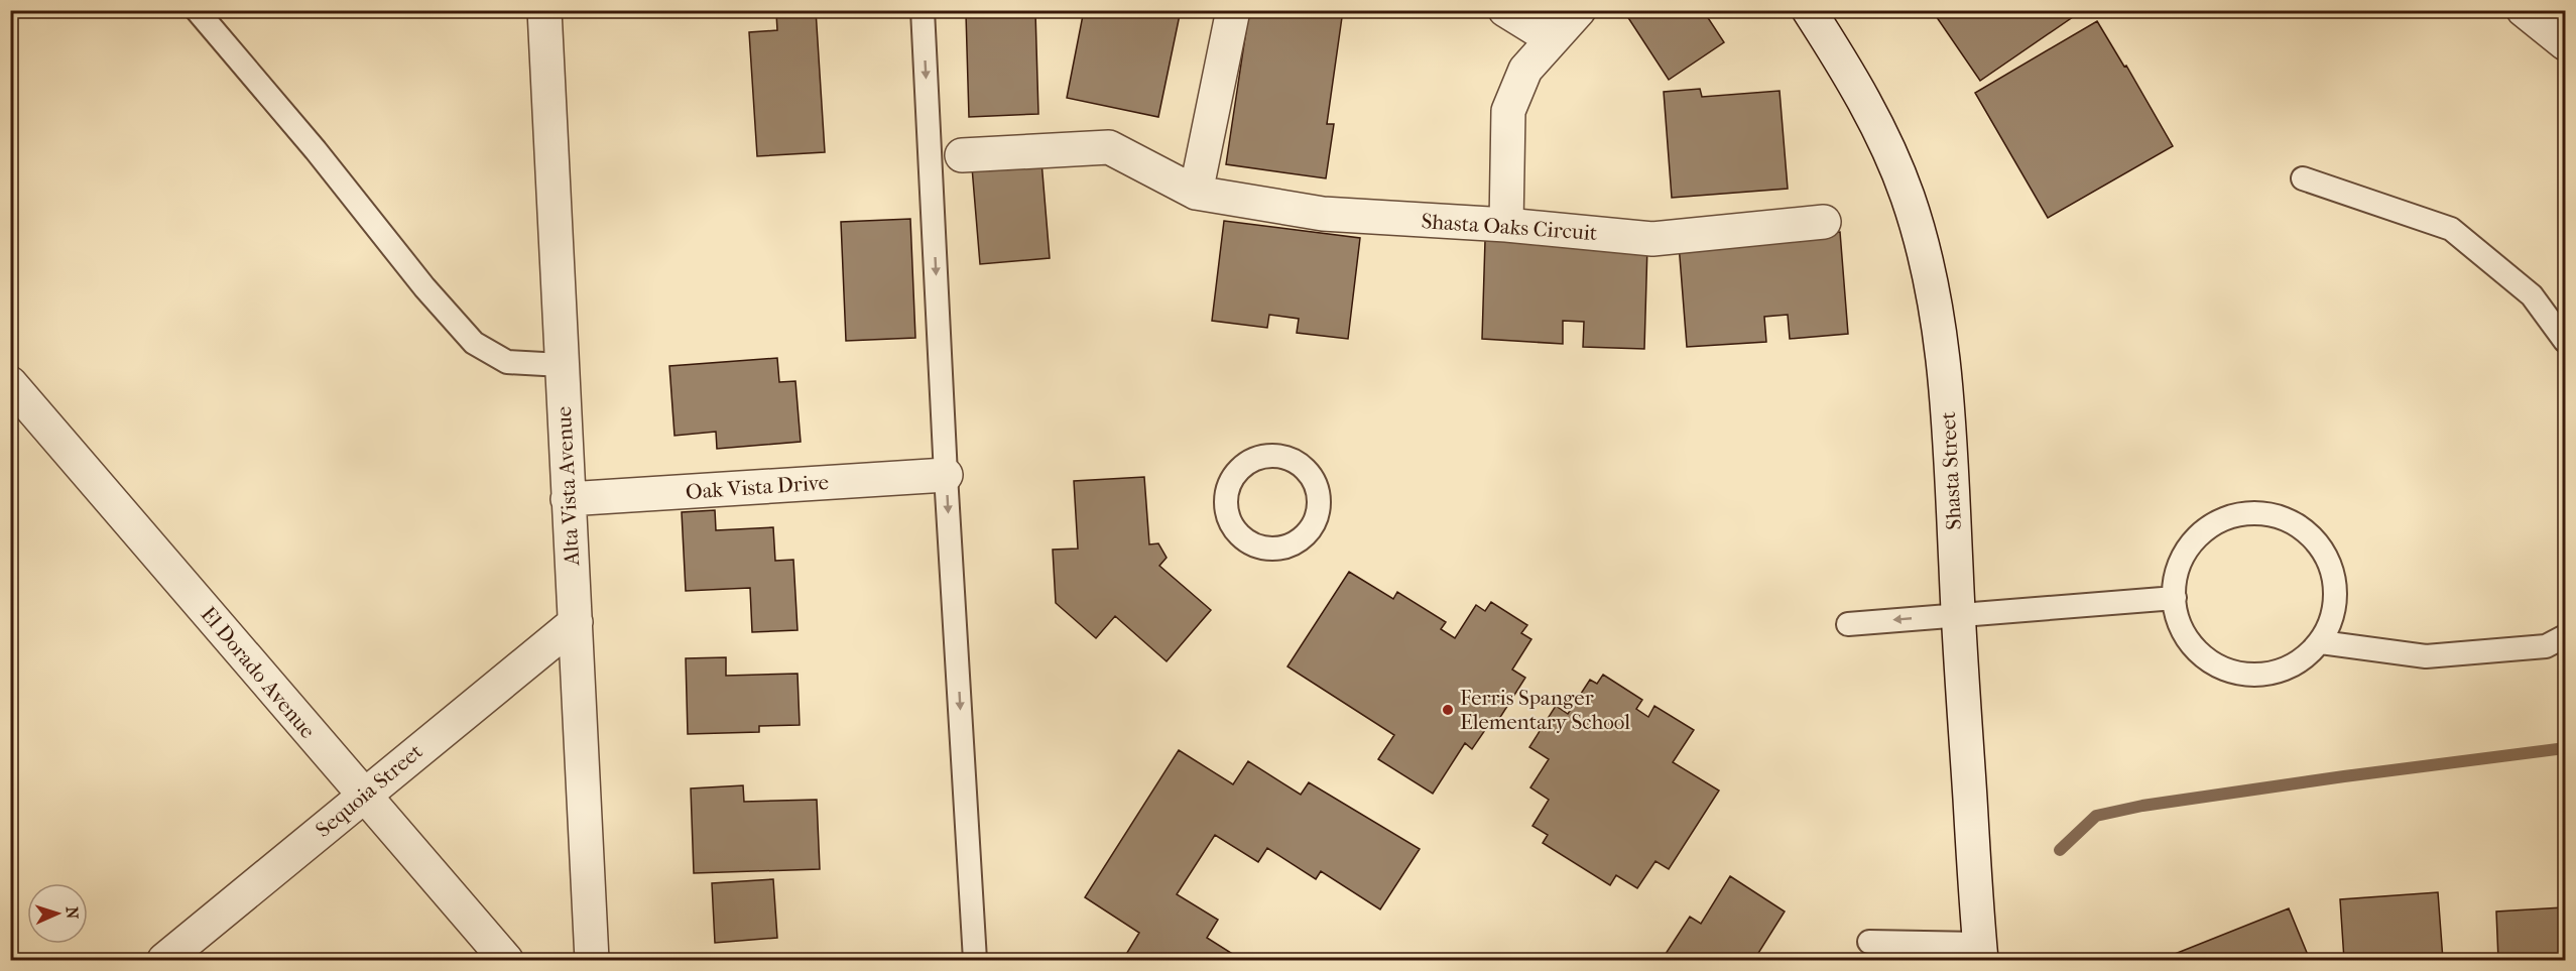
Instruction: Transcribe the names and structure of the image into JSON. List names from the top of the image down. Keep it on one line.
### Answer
{"streets":{"street":["Shasta Oaks Circuit","Shasta Street","Alta Vista Avenue","Oak Vista Drive","El Dorado Avenue","Sequoia Street"]},"crossings":[["Alta Vista Avenue","Oak Vista Drive"],["Alta Vista Avenue","Sequoia Street"],["El Dorado Avenue","Sequoia Street"]],"places":["Ferris Spanger Elementary School"],"north":"right"}
